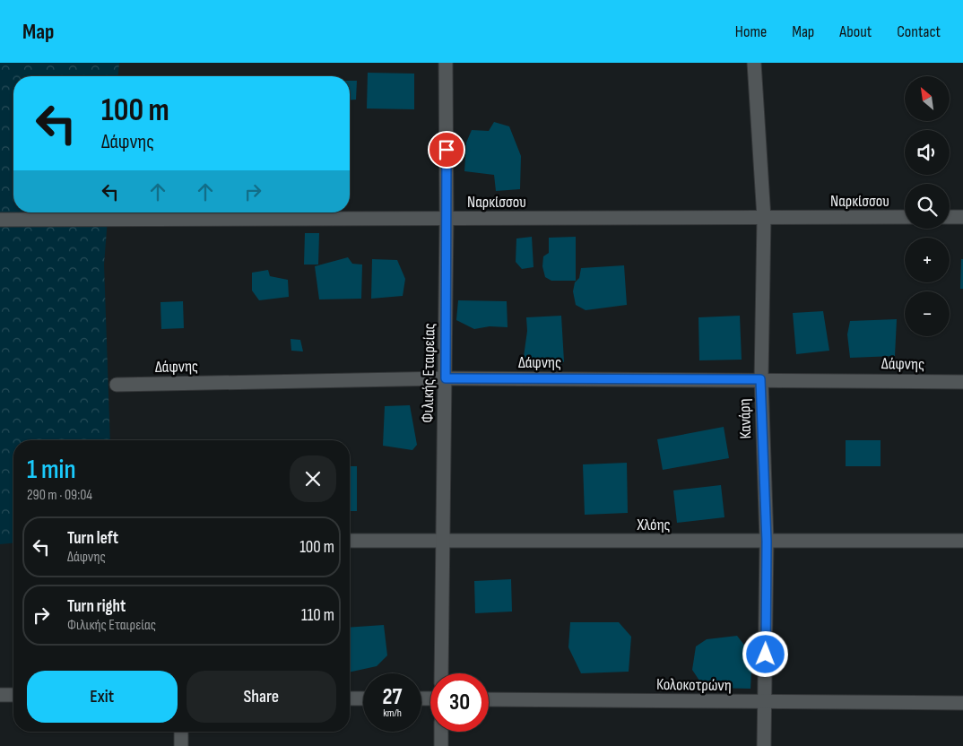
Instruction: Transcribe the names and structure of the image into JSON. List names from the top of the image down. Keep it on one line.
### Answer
{"streets":{"street":["Ναρκίσσου","Δάφνης","Φιλικής Εταιρείας","Κανάρη","Χλόης","Κολοκοτρώνη"]},"crossings":[["Ναρκίσσου","Φιλικής Εταιρείας"],["Ναρκίσσου","Κανάρη"],["Δάφνης","Φιλικής Εταιρείας"],["Δάφνης","Κανάρη"],["Φιλικής Εταιρείας","Χλόης"],["Κανάρη","Χλόης"],["Κανάρη","Κολοκοτρώνη"]],"north":"top left","page":{"header":"Map","nav":["Home","Map","About","Contact"],"map_buttons":["+","−"],"turn":["100 m","Δάφνης"],"heading":["1 min","290 m · 09:04"],"list":[{"name":"Turn left","note":"Δάφνης","value":"100 m"},{"name":"Turn right","note":"Φιλικής Εταιρείας","value":"110 m"}],"buttons":["Exit","Share"],"speed":"27 km/h","limit":"30"}}
